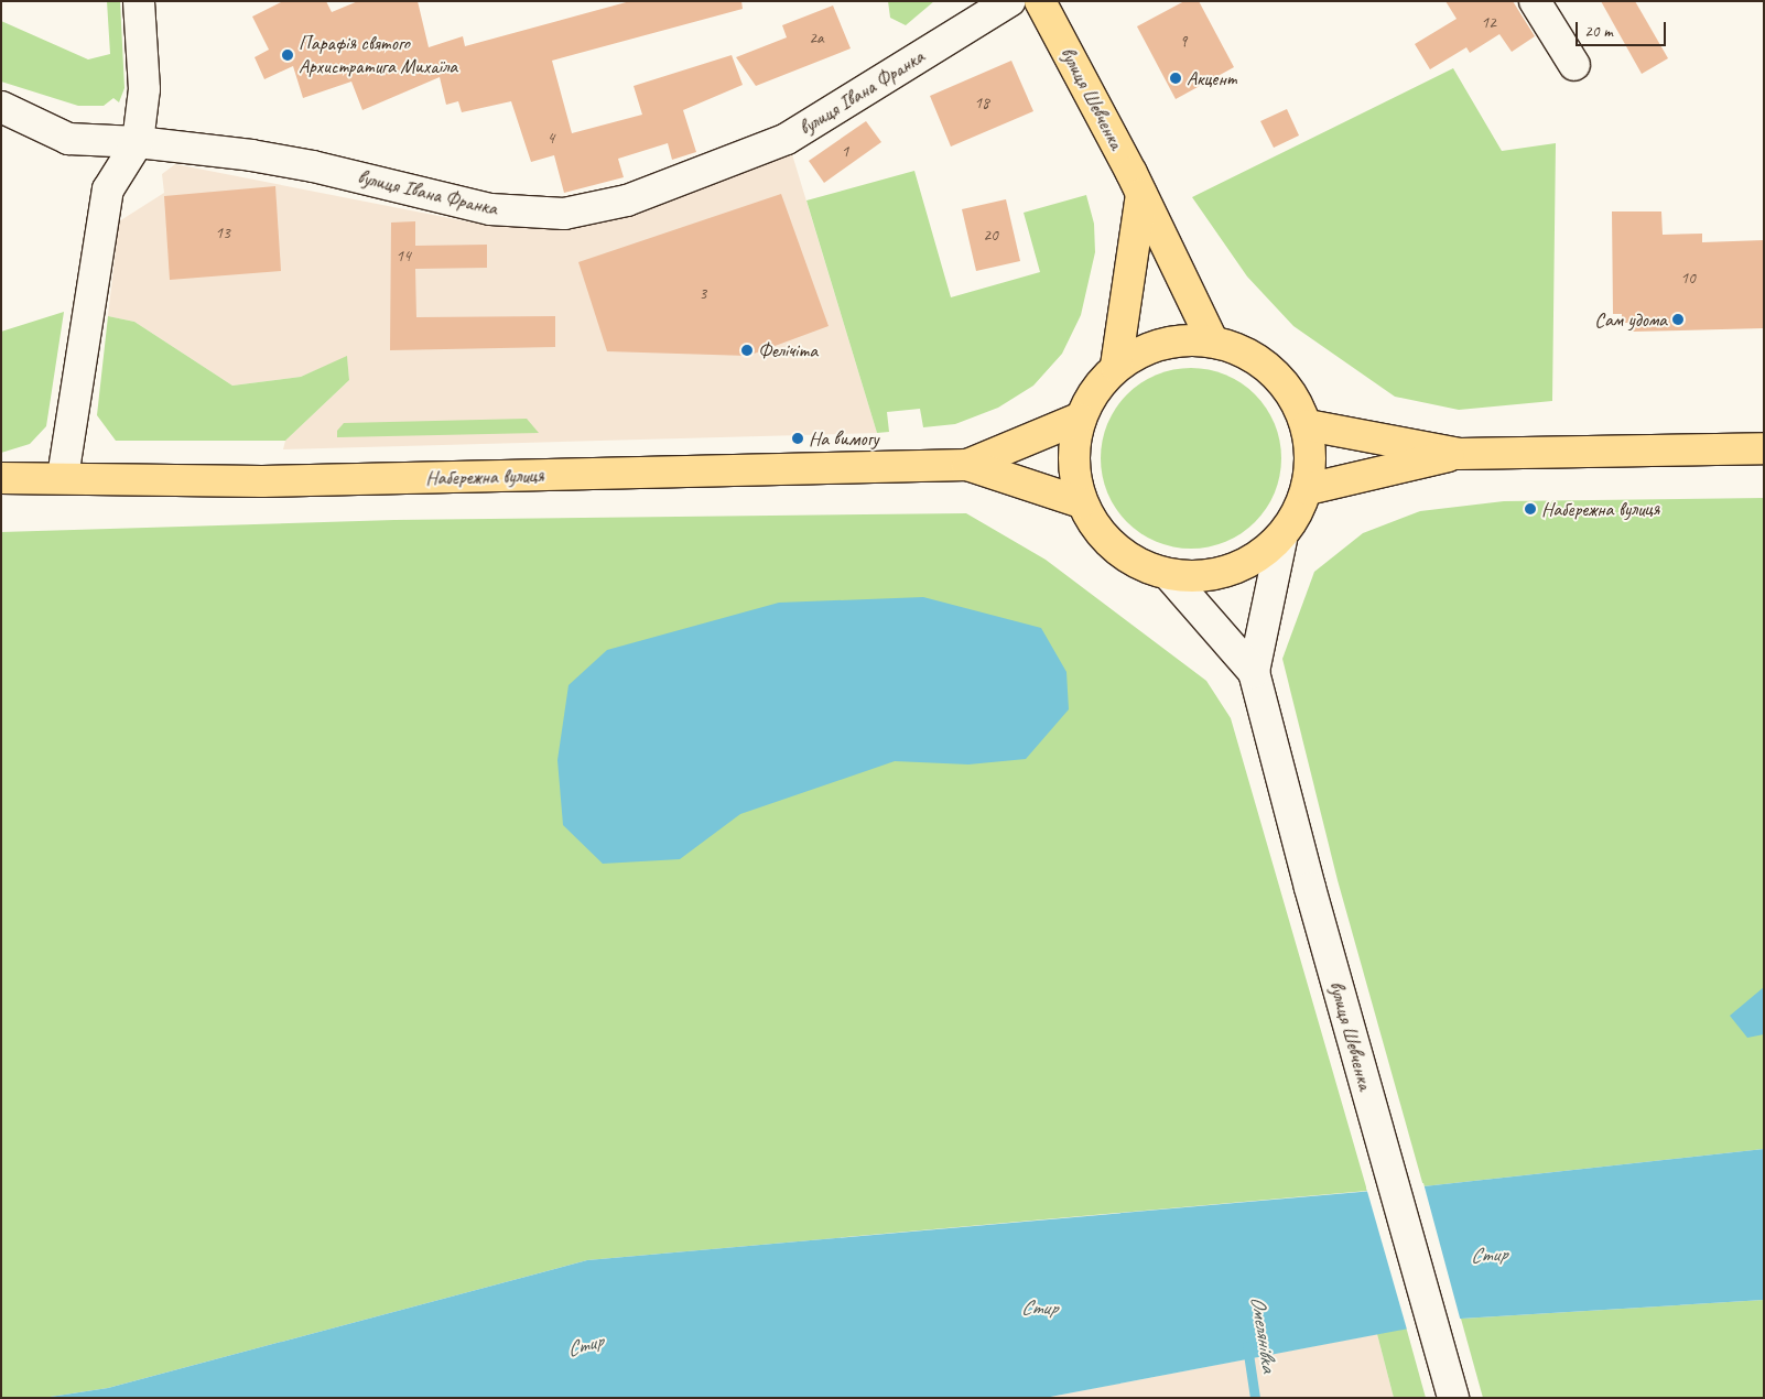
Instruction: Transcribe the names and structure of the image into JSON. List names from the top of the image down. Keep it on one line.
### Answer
{"streets":{"main road":["вулиця Шевченка","Набережна вулиця"],"street":["вулиця Івана Франка"]},"water":["Стир","Омелянівка"],"places":["Парафія святого Архистратига Михаїла","Акцент","Сам удома","Фелічіта","На вимогу","Набережна вулиця"],"house_numbers":["12","2а","9","18","4","1","13","20","14","10","3"],"scale_bar":"20 m"}
